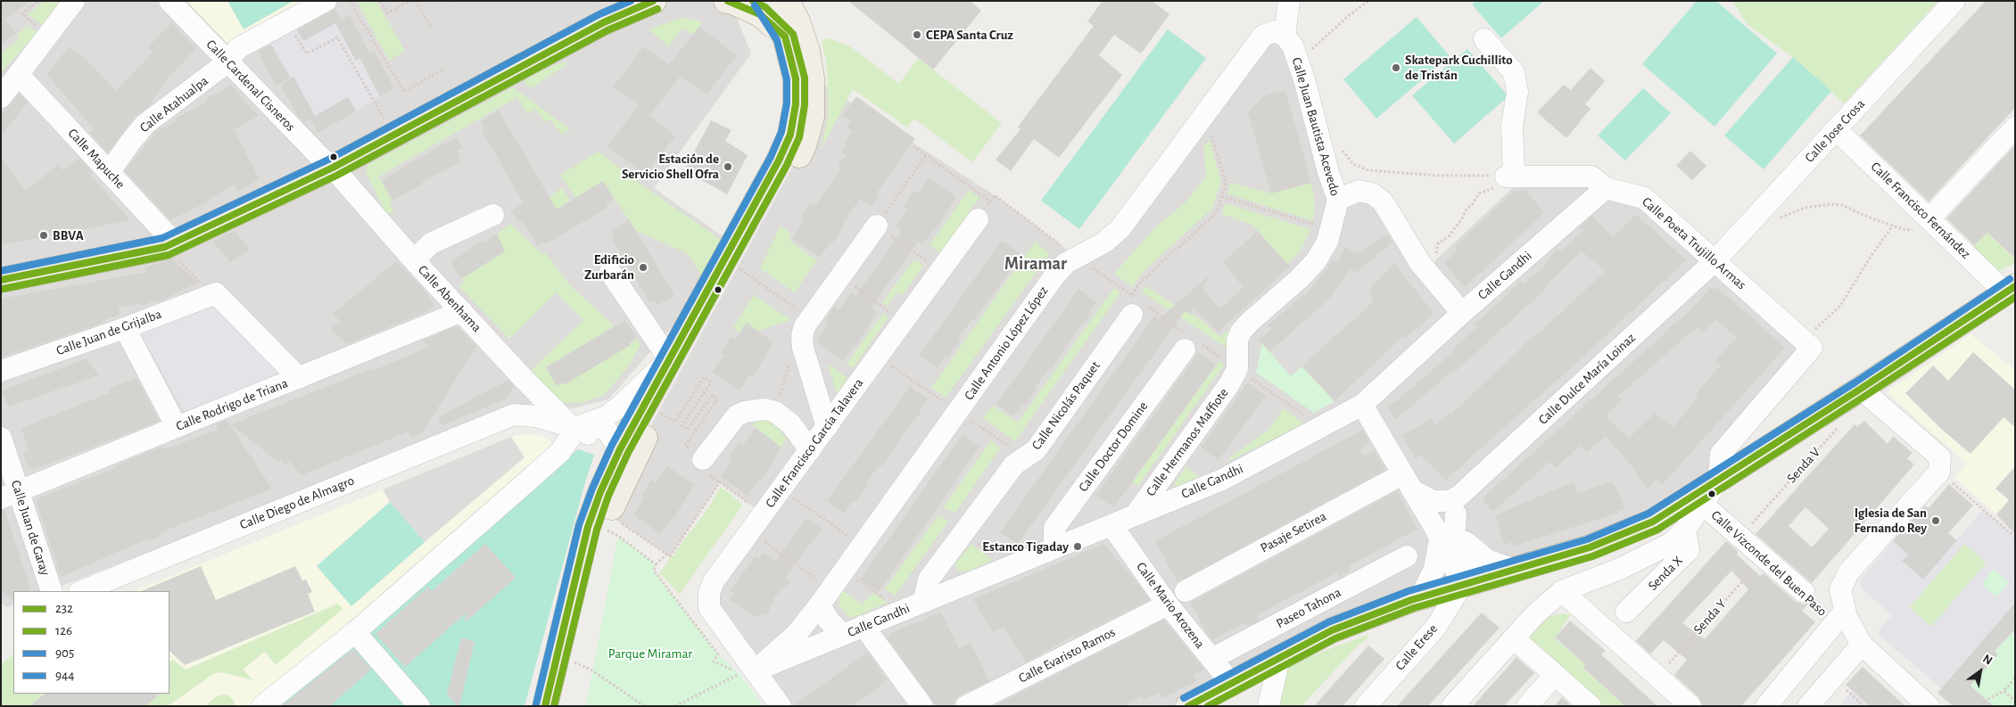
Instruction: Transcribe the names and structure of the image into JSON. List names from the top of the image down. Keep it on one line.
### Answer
{"streets":{"street":["Calle Cardenal Cisneros","Calle Atahualpa","Calle Juan Bautista Acevedo","Calle Jose Crosa","Calle Mapuche","Calle Francisco Fernández","Calle Poeta Trujillo Armas","Calle Gandhi","Calle Abenhama","Calle Juan de Grijalba","Calle Antonio López López","Calle Dulce María Loinaz","Calle Rodrigo de Triana","Calle Nicolás Paquet","Calle Hermanos Maffiote","Calle Francisco García Talavera","Calle Doctor Domine","Calle Diego de Almagro","Calle Juan de Garay","Pasaje Setirea","Calle Vizconde del Buen Paso","Senda X","Calle Mario Arozena","Paseo Tahona","Calle Erese","Calle Evaristo Ramos"],"path":["Senda V","Senda Y"]},"crossings":[["Calle Cardenal Cisneros","Calle Atahualpa"],["Calle Cardenal Cisneros","Calle Abenhama"],["Calle Atahualpa","Calle Mapuche"],["Calle Juan Bautista Acevedo","Calle Antonio López López"],["Calle Juan Bautista Acevedo","Calle Hermanos Maffiote"],["Calle Jose Crosa","Calle Francisco Fernández"],["Calle Jose Crosa","Calle Poeta Trujillo Armas"],["Calle Jose Crosa","Calle Dulce María Loinaz"],["Calle Poeta Trujillo Armas","Calle Gandhi"],["Calle Poeta Trujillo Armas","Calle Dulce María Loinaz"],["Calle Gandhi","Calle Antonio López López"],["Calle Gandhi","Calle Nicolás Paquet"],["Calle Gandhi","Calle Hermanos Maffiote"],["Calle Gandhi","Calle Francisco García Talavera"],["Calle Gandhi","Calle Doctor Domine"],["Calle Gandhi","Calle Mario Arozena"],["Calle Abenhama","Calle Rodrigo de Triana"],["Calle Abenhama","Calle Diego de Almagro"],["Calle Dulce María Loinaz","Calle Erese"],["Calle Rodrigo de Triana","Calle Juan de Garay"],["Senda V","Calle Vizconde del Buen Paso"],["Calle Vizconde del Buen Paso","Senda Y"],["Calle Mario Arozena","Paseo Tahona"],["Calle Mario Arozena","Calle Evaristo Ramos"]],"districts":["Miramar"],"parks":["Parque Miramar"],"places":["CEPA Santa Cruz","Skatepark Cuchillito de Tristán","Estación de Servicio Shell Ofra","BBVA","Edificio Zurbarán","Iglesia de San Fernando Rey","Estanco Tigaday"],"lines":["transit line 232","transit line 126","transit line 944","transit line 905"],"legend":["232","126","905","944"],"north":"top right"}
